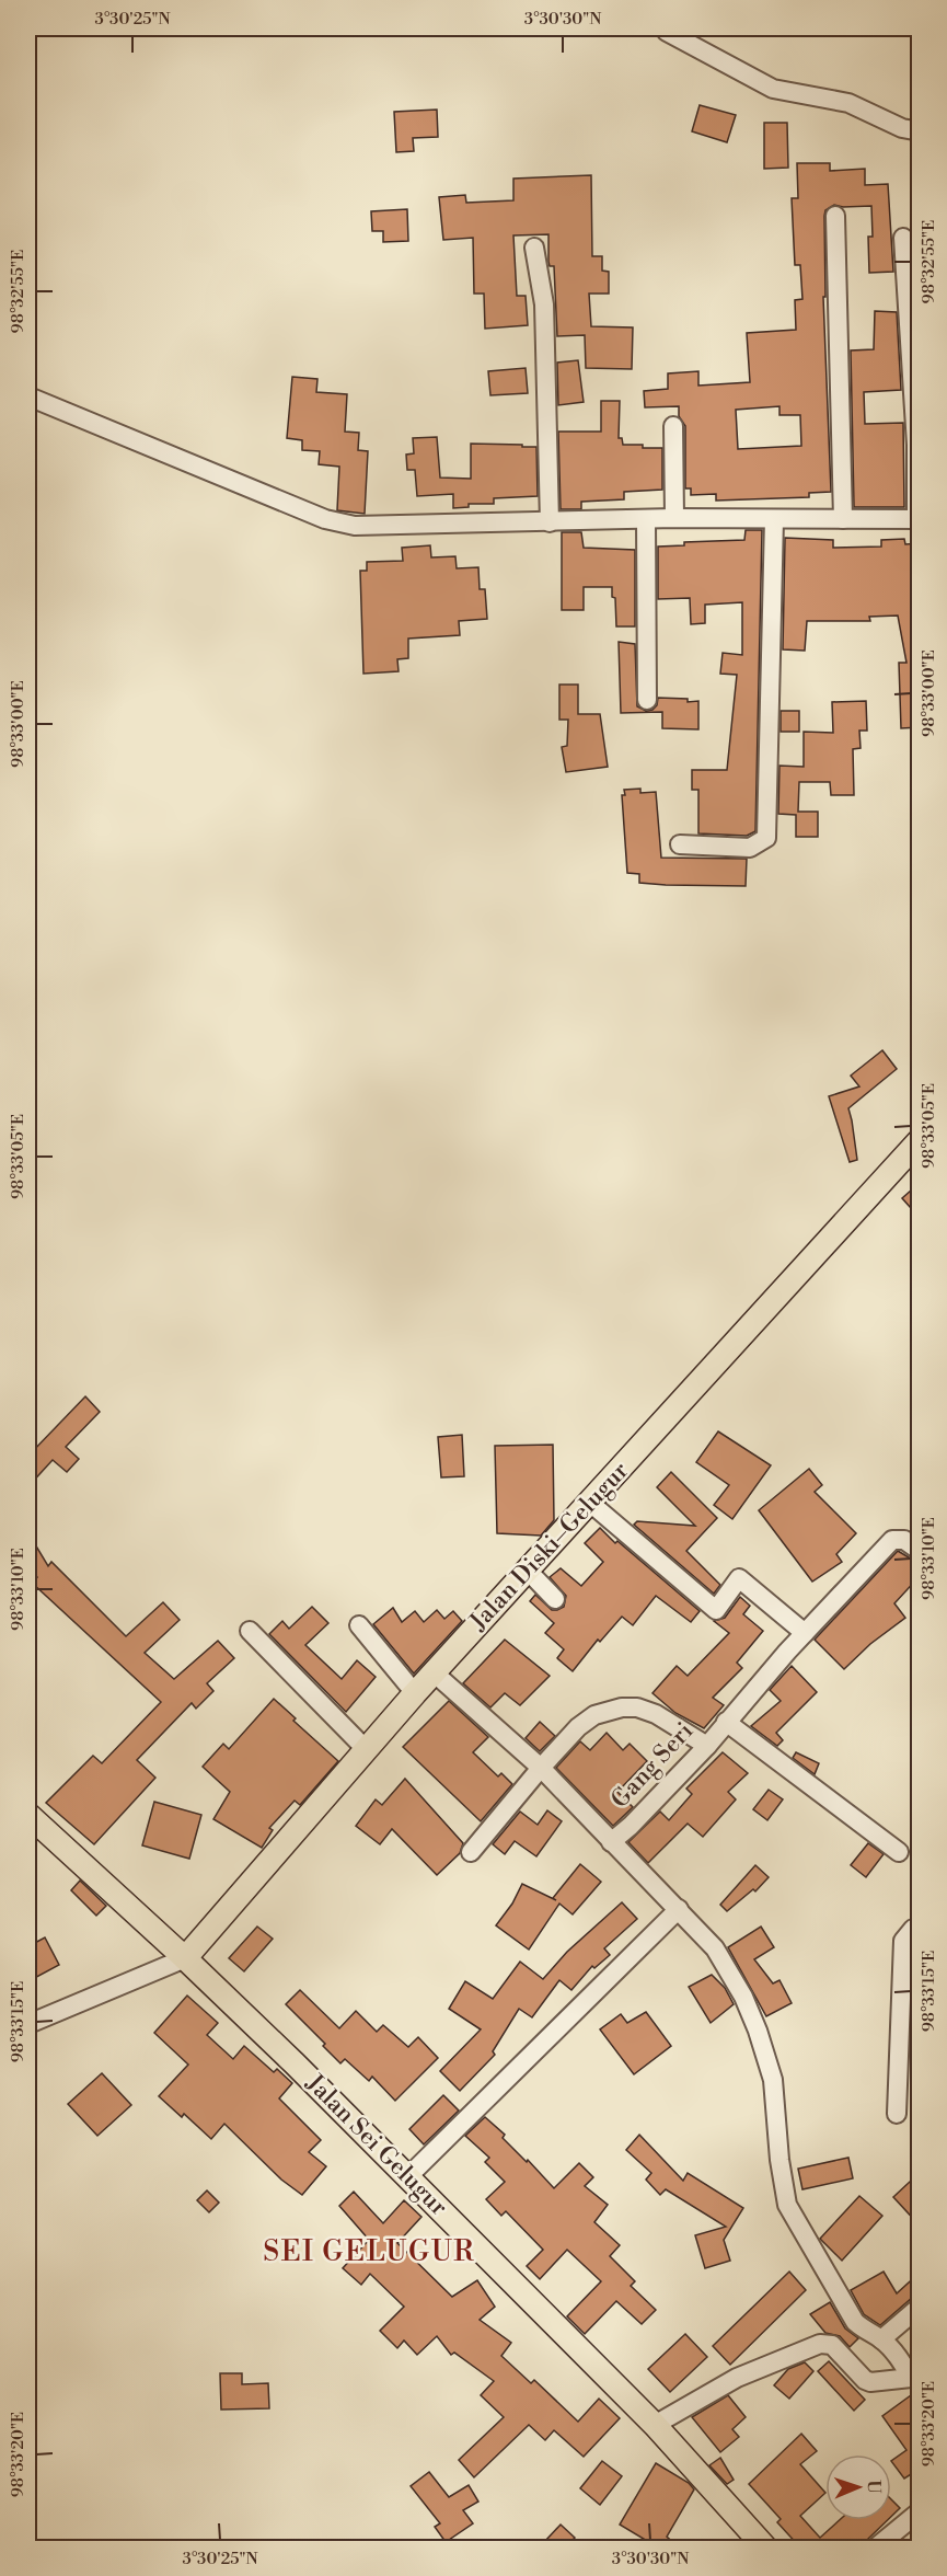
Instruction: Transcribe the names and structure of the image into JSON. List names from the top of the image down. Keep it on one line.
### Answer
{"streets":{"main road":["Jalan Diski–Gelugur","Jalan Sei Gelugur"],"street":["Gang Seri"]},"crossings":[["Jalan Diski–Gelugur","Gang Seri"],["Jalan Diski–Gelugur","Jalan Sei Gelugur"]],"districts":["SEI GELUGUR"],"north":"right","coordinates":["3°30'25\"N","3°30'30\"N","98°32'55\"E","98°33'00\"E","98°33'05\"E","98°33'10\"E","98°33'15\"E","98°33'20\"E"]}
